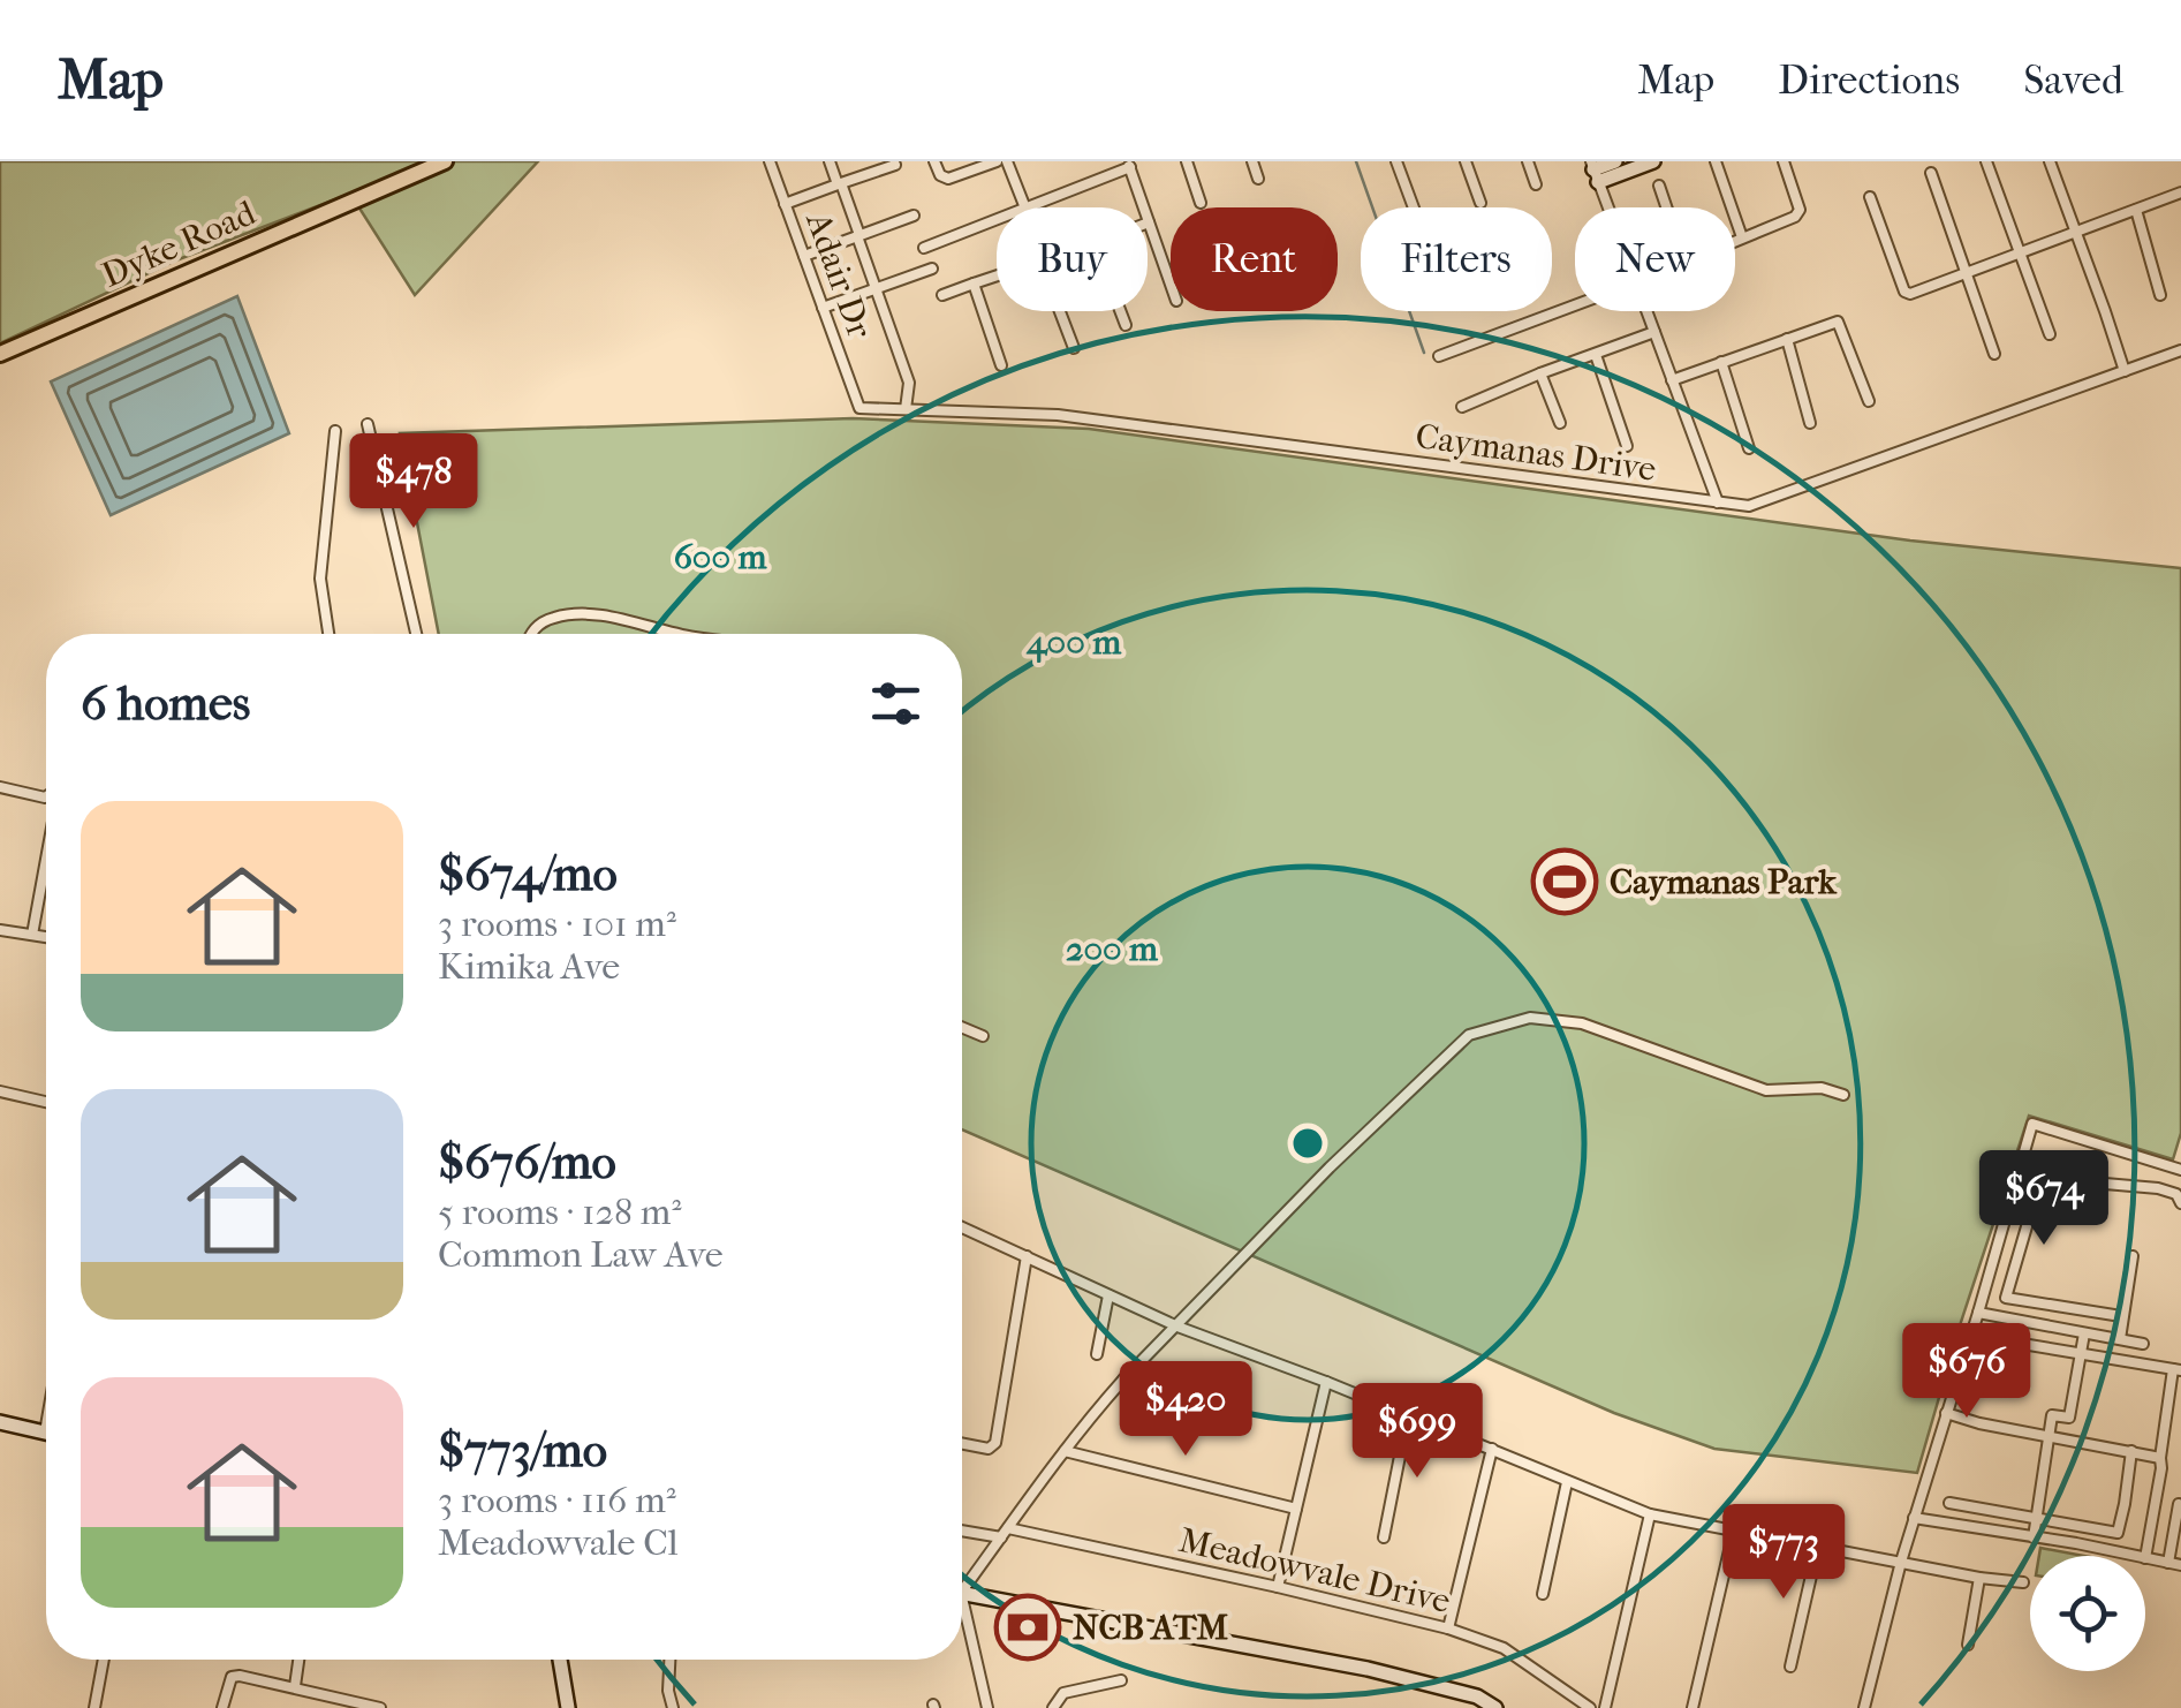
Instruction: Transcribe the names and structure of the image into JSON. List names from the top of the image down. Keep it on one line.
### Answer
{"streets":{"main road":["Dyke Road"],"street":["Adair Dr","Caymanas Drive","Meadowvale Drive"]},"crossings":[["Adair Dr","Caymanas Drive"]],"places":{"sports":["Caymanas Park"],"bank":["NCB ATM"]},"page":{"header":"Map","nav":["Map","Directions","Saved"],"chip":["Buy","Rent","Filters","New"],"price":["$478","$674","$676","$420","$699","$773"],"heading":"6 homes","list":[{"name":"$674/mo","note":"3 rooms · 101 m² · Kimika Ave"},{"name":"$676/mo","note":"5 rooms · 128 m² · Common Law Ave"},{"name":"$773/mo","note":"3 rooms · 116 m² · Meadowvale Cl"}]},"rings":["600 m","400 m","200 m"]}
